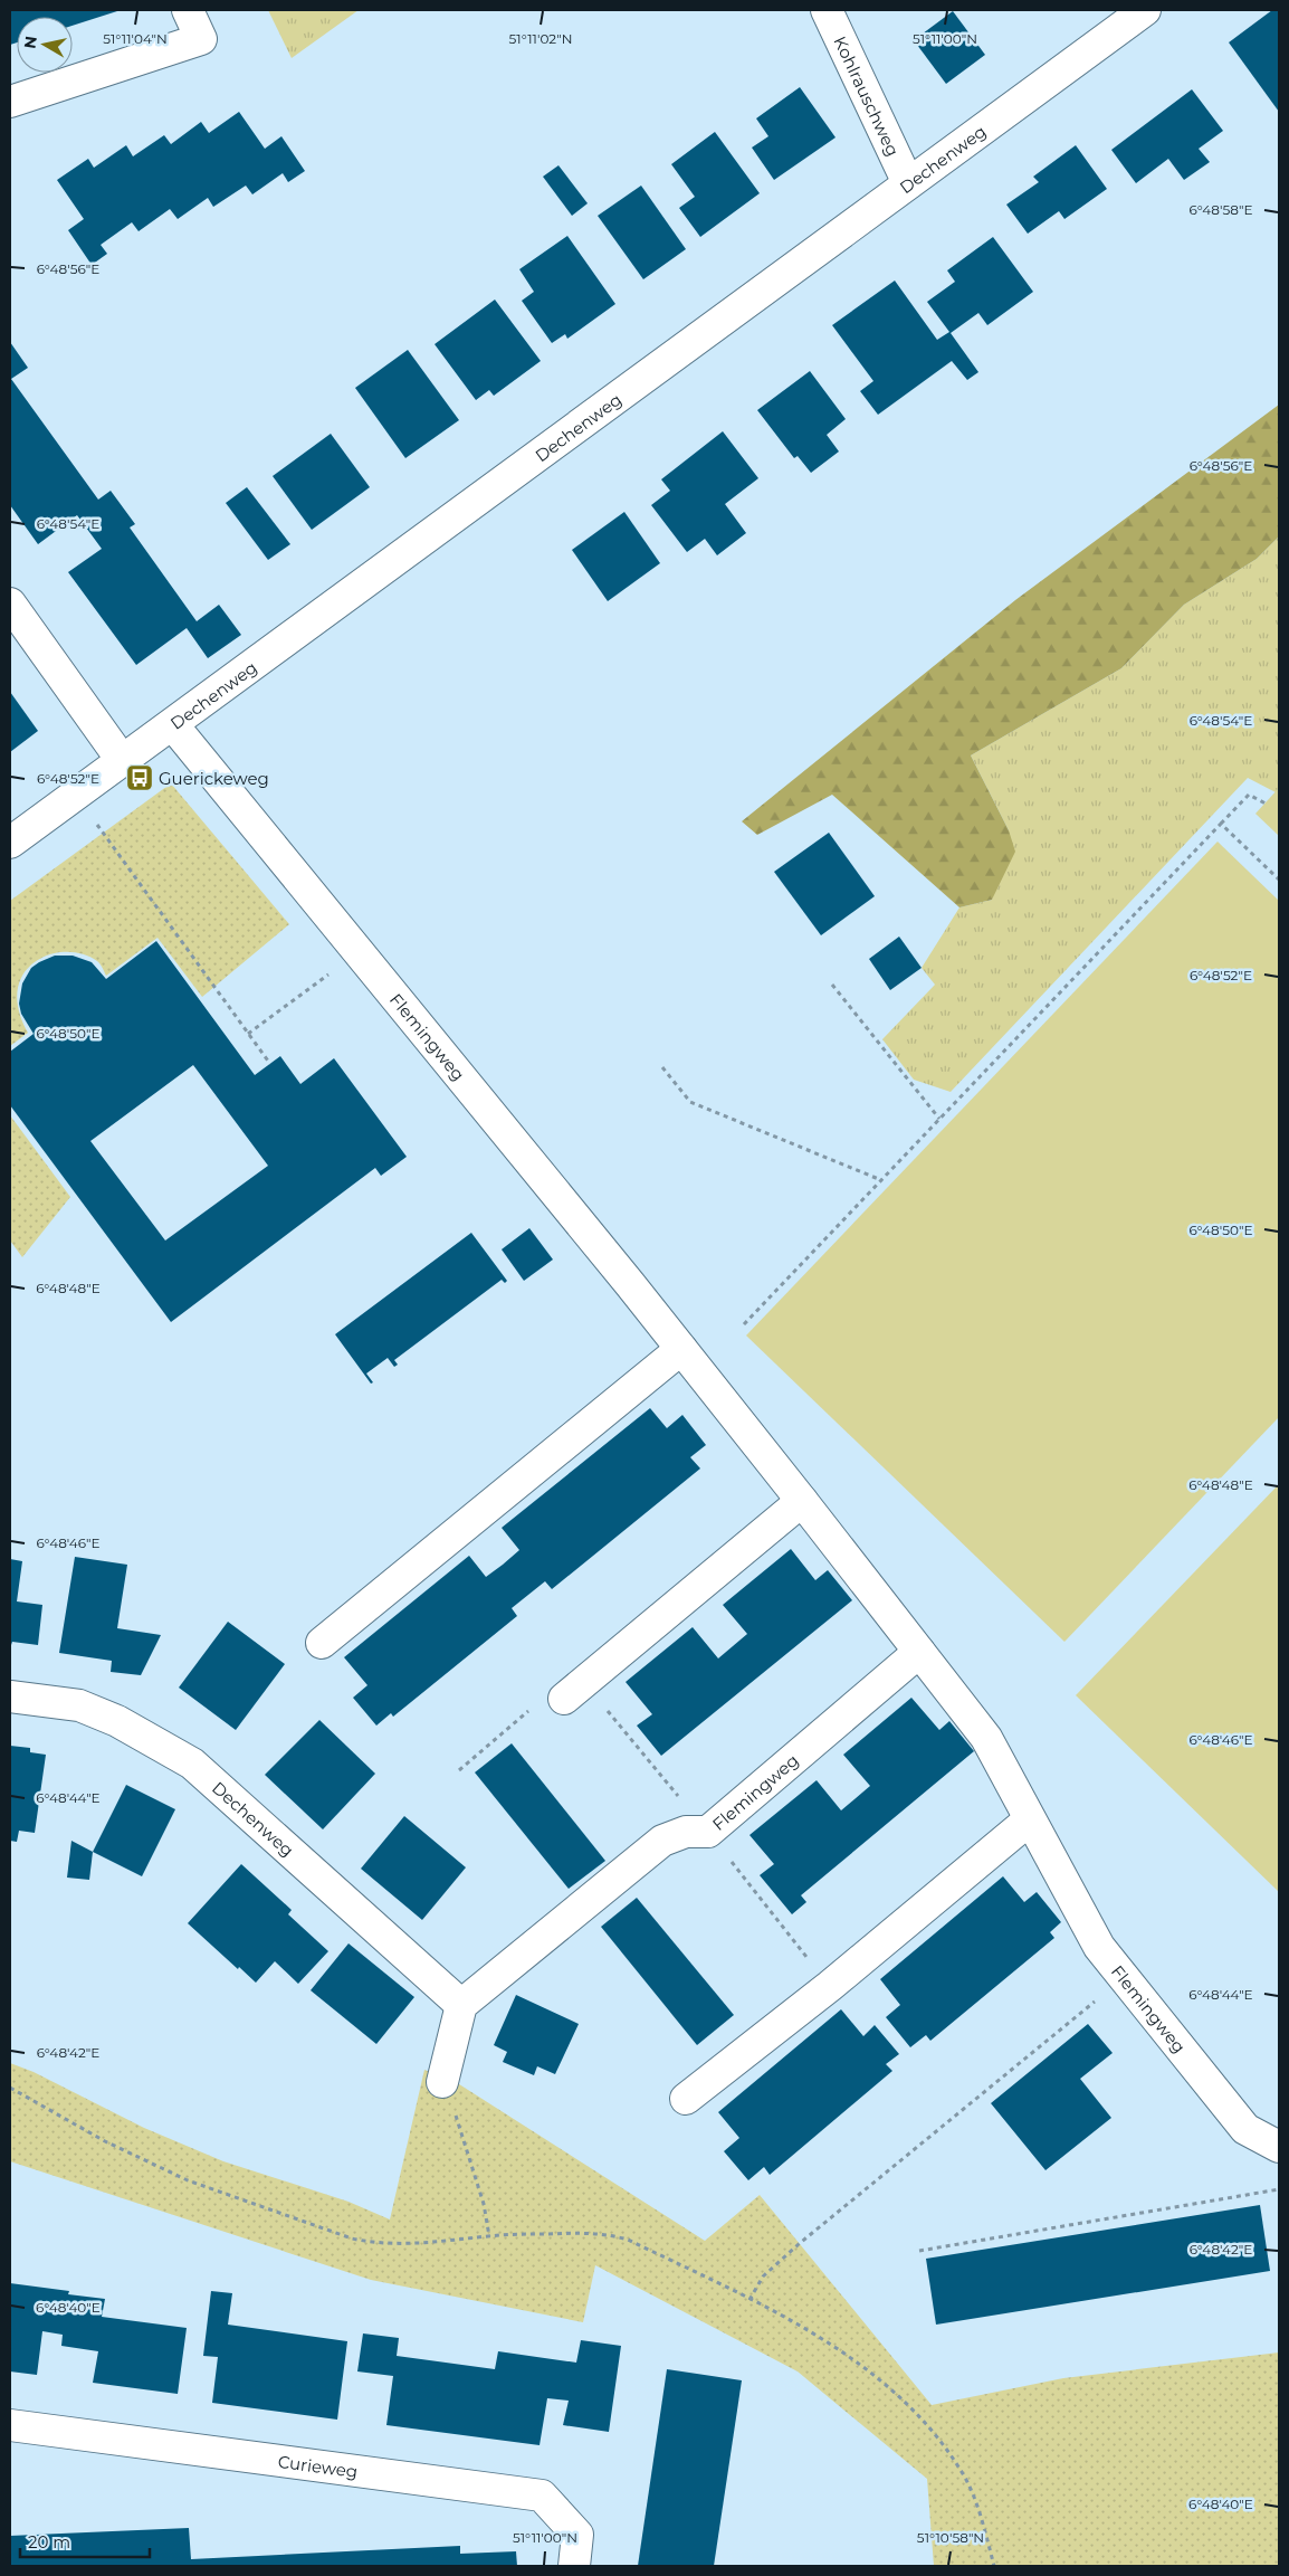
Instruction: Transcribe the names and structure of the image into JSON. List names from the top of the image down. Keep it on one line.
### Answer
{"streets":{"street":["Kohlrauschweg","Dechenweg","Flemingweg","Curieweg"]},"crossings":[["Kohlrauschweg","Dechenweg"],["Dechenweg","Flemingweg"]],"places":{"bus stop":["Guerickeweg"]},"scale_bar":"20 m","north":"left","coordinates":["51°11'04\"N","51°11'02\"N","51°11'00\"N","6°48'58\"E","6°48'56\"E","6°48'54\"E","6°48'52\"E","6°48'50\"E","6°48'48\"E","6°48'46\"E","6°48'44\"E","6°48'42\"E","6°48'40\"E","51°10'58\"N"]}
